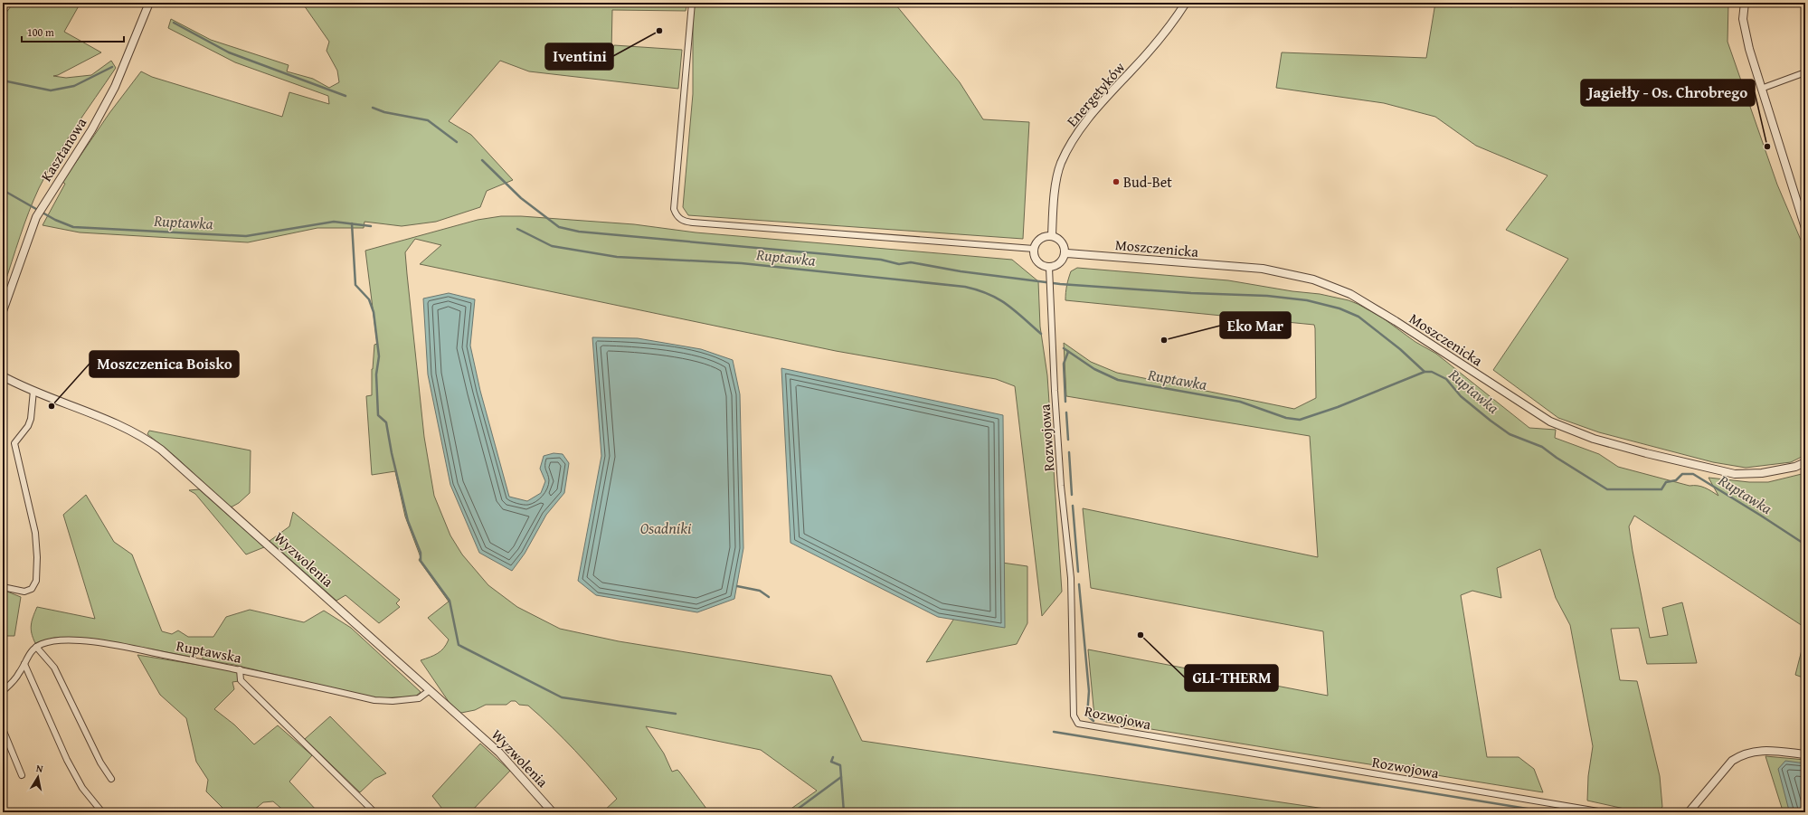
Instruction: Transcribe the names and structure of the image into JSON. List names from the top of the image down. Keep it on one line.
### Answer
{"streets":{"street":["Energetyków","Kasztanowa","Moszczenicka","Rozwojowa","Wyzwolenia","Ruptawska"]},"crossings":[["Energetyków","Moszczenicka"],["Energetyków","Rozwojowa"],["Moszczenicka","Rozwojowa"],["Wyzwolenia","Ruptawska"]],"water":["Ruptawka","Osadniki"],"places":["Iventini","Jagiełły - Os. Chrobrego","Bud-Bet","Eko Mar","Moszczenica Boisko","GLI-THERM"],"scale_bar":"100 m","north":"top"}
